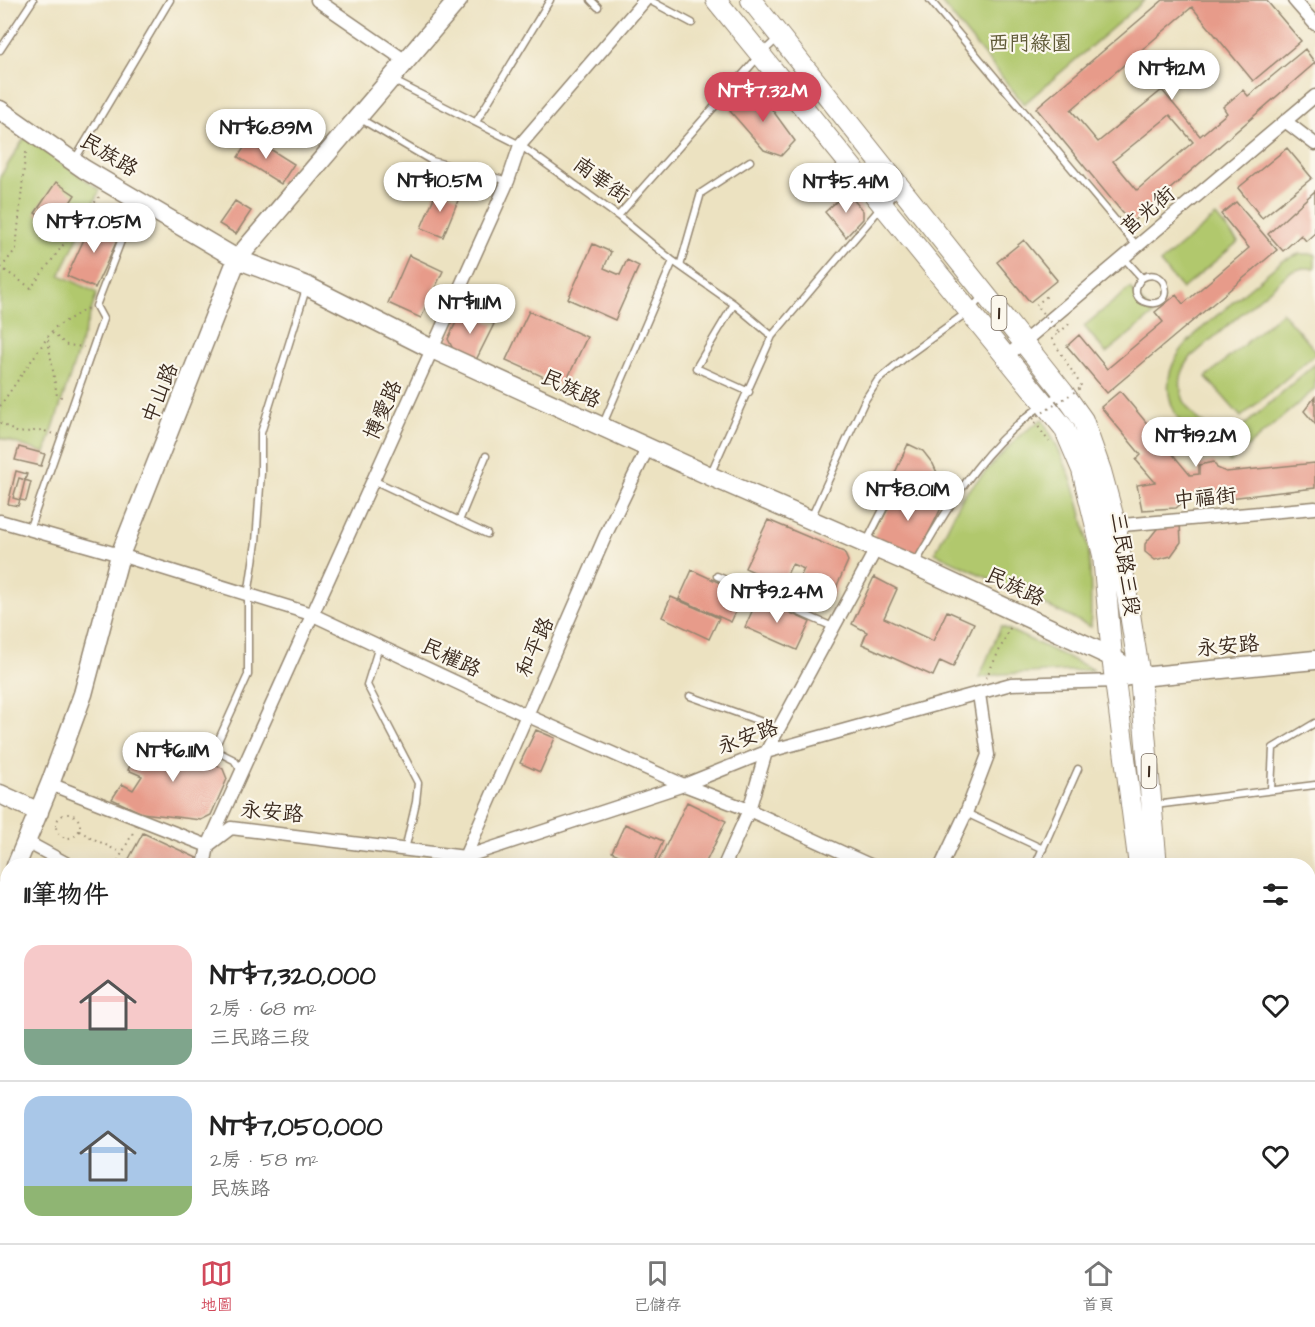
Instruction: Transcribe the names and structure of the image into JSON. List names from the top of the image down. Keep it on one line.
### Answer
{"streets":{"main road":["民族路","1","中山路","三民路三段","永安路"],"street":["莒光街","博愛路","中福街","和平路","民權路"],"lane":["南華街"]},"crossings":[["民族路","中山路"],["民族路","博愛路"],["民族路","三民路三段"],["民族路","永安路"],["民族路","和平路"],["南華街","中山路"],["南華街","博愛路"],["莒光街","三民路三段"],["中山路","民權路"],["博愛路","永安路"],["博愛路","民權路"],["中福街","三民路三段"],["三民路三段","永安路"],["永安路","民權路"],["和平路","民權路"]],"parks":["西門綠園"],"page":{"price":["NT$12M","NT$7.32M","NT$6.89M","NT$10.5M","NT$5.41M","NT$7.05M","NT$11.1M","NT$19.2M","NT$8.01M","NT$9.24M","NT$6.11M"],"heading":"11筆物件","list":[{"name":"NT$7,320,000","note":"2房 · 68 m² · 三民路三段"},{"name":"NT$7,050,000","note":"2房 · 58 m² · 民族路"}],"tabs":["地圖","已儲存","首頁"]}}
